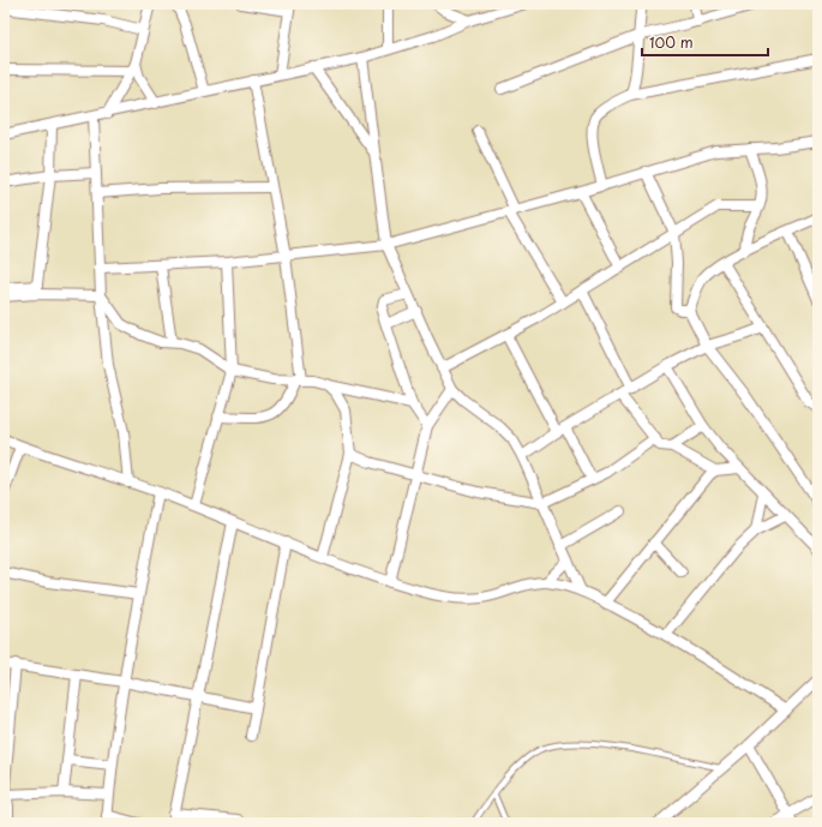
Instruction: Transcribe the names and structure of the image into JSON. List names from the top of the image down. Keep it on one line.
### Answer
{"scale_bar":"100 m"}
